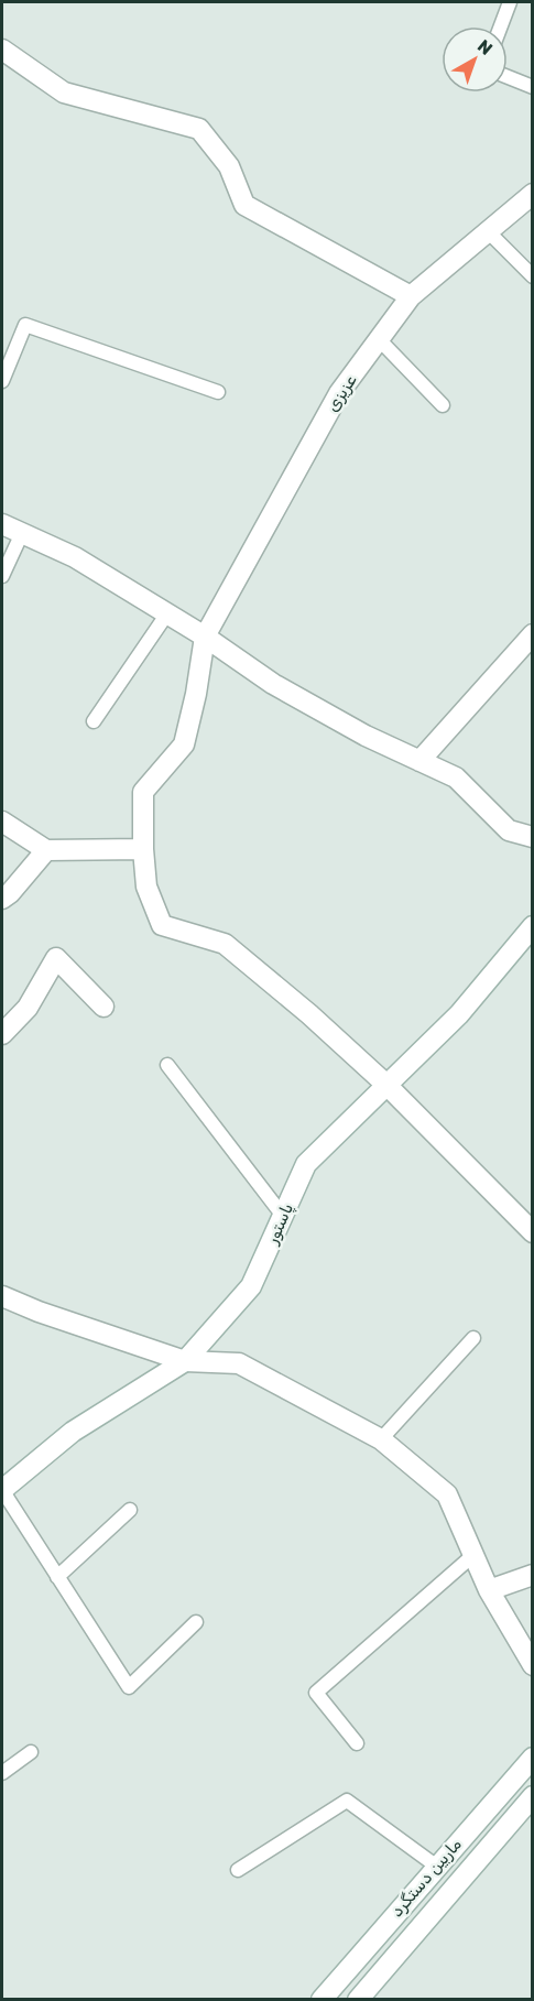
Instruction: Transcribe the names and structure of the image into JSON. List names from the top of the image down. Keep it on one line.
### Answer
{"streets":{"street":["عزیزی","پاستور","ماربین دستگرد"]},"north":"top right"}
